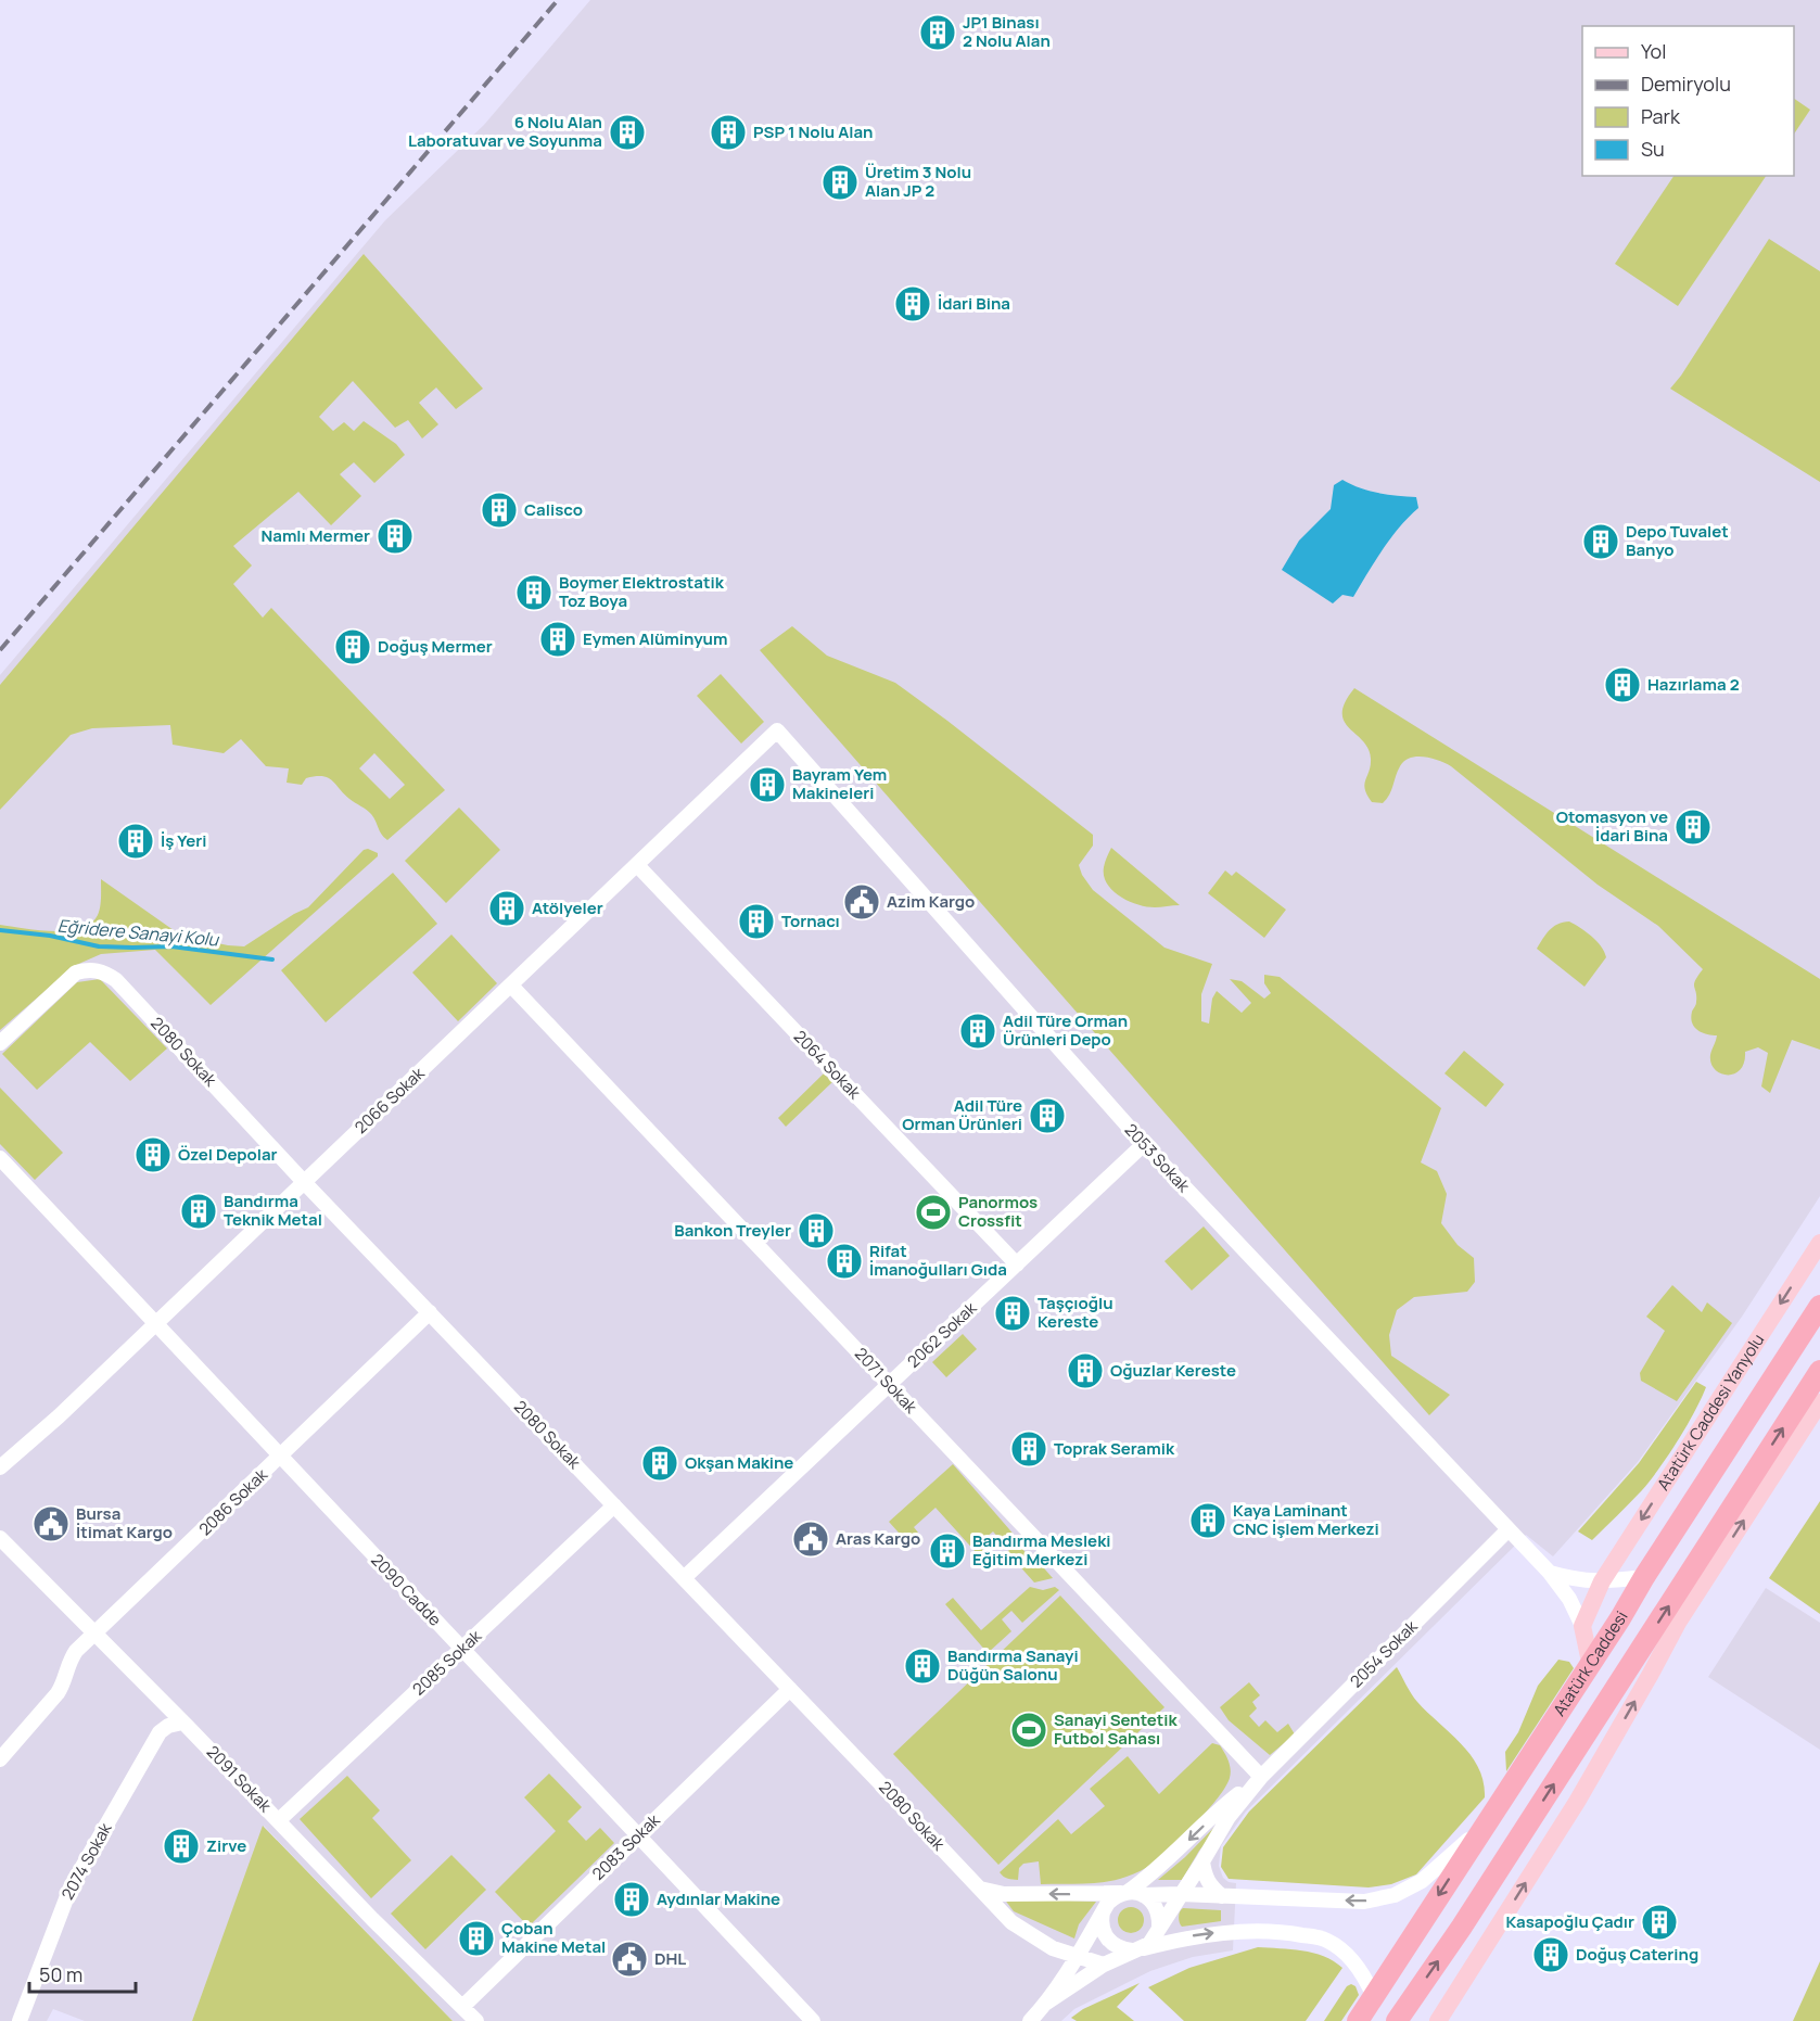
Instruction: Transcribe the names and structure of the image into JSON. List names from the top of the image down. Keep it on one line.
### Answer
{"streets":{"highway":["Atatürk Caddesi"],"main road":["Atatürk Caddesi Yanyolu"],"street":["2080 Sokak","2064 Sokak","2066 Sokak","2053 Sokak","2062 Sokak","2071 Sokak","2086 Sokak","2090 Cadde","2054 Sokak","2085 Sokak","2091 Sokak","2083 Sokak","2074 Sokak"]},"crossings":[["2080 Sokak","2066 Sokak"],["2080 Sokak","2062 Sokak"],["2080 Sokak","2086 Sokak"],["2080 Sokak","2054 Sokak"],["2080 Sokak","2085 Sokak"],["2080 Sokak","2083 Sokak"],["2064 Sokak","2066 Sokak"],["2064 Sokak","2062 Sokak"],["2066 Sokak","2053 Sokak"],["2066 Sokak","2071 Sokak"],["2066 Sokak","2090 Cadde"],["2053 Sokak","2062 Sokak"],["2053 Sokak","Atatürk Caddesi Yanyolu"],["2053 Sokak","2054 Sokak"],["2062 Sokak","2071 Sokak"],["2071 Sokak","2054 Sokak"],["2086 Sokak","2090 Cadde"],["2086 Sokak","2091 Sokak"],["2090 Cadde","2085 Sokak"],["2090 Cadde","2083 Sokak"],["2085 Sokak","2091 Sokak"],["2091 Sokak","2083 Sokak"],["2091 Sokak","2074 Sokak"]],"water":["Eğridere Sanayi Kolu"],"places":{"building":["JP1 Binası 2 Nolu Alan","6 Nolu Alan Laboratuvar ve Soyunma","PSP 1 Nolu Alan","Üretim 3 Nolu Alan JP 2","İdari Bina","Calisco","Namlı Mermer","Depo Tuvalet Banyo","Boymer Elektrostatik Toz Boya","Eymen Alüminyum","Doğuş Mermer","Hazırlama 2","Bayram Yem Makineleri","Otomasyon ve İdari Bina","İş Yeri","Atölyeler","Tornacı","Adil Türe Orman Ürünleri Depo","Adil Türe Orman Ürünleri","Özel Depolar","Bandırma Teknik Metal","Bankon Treyler","Rifat İmanoğulları Gıda","Taşçıoğlu Kereste","Oğuzlar Kereste","Toprak Seramik","Okşan Makine","Kaya Laminant CNC İşlem Merkezi","Bandırma Mesleki Eğitim Merkezi","Bandırma Sanayi Düğün Salonu","Zirve","Aydınlar Makine","Kasapoğlu Çadır","Çoban Makine Metal","Doğuş Catering"],"public building":["Azim Kargo","Bursa İtimat Kargo","Aras Kargo","DHL"],"sports":["Panormos Crossfit","Sanayi Sentetik Futbol Sahası"]},"legend":["Yol","Demiryolu","Park","Su"],"scale_bar":"50 m"}
